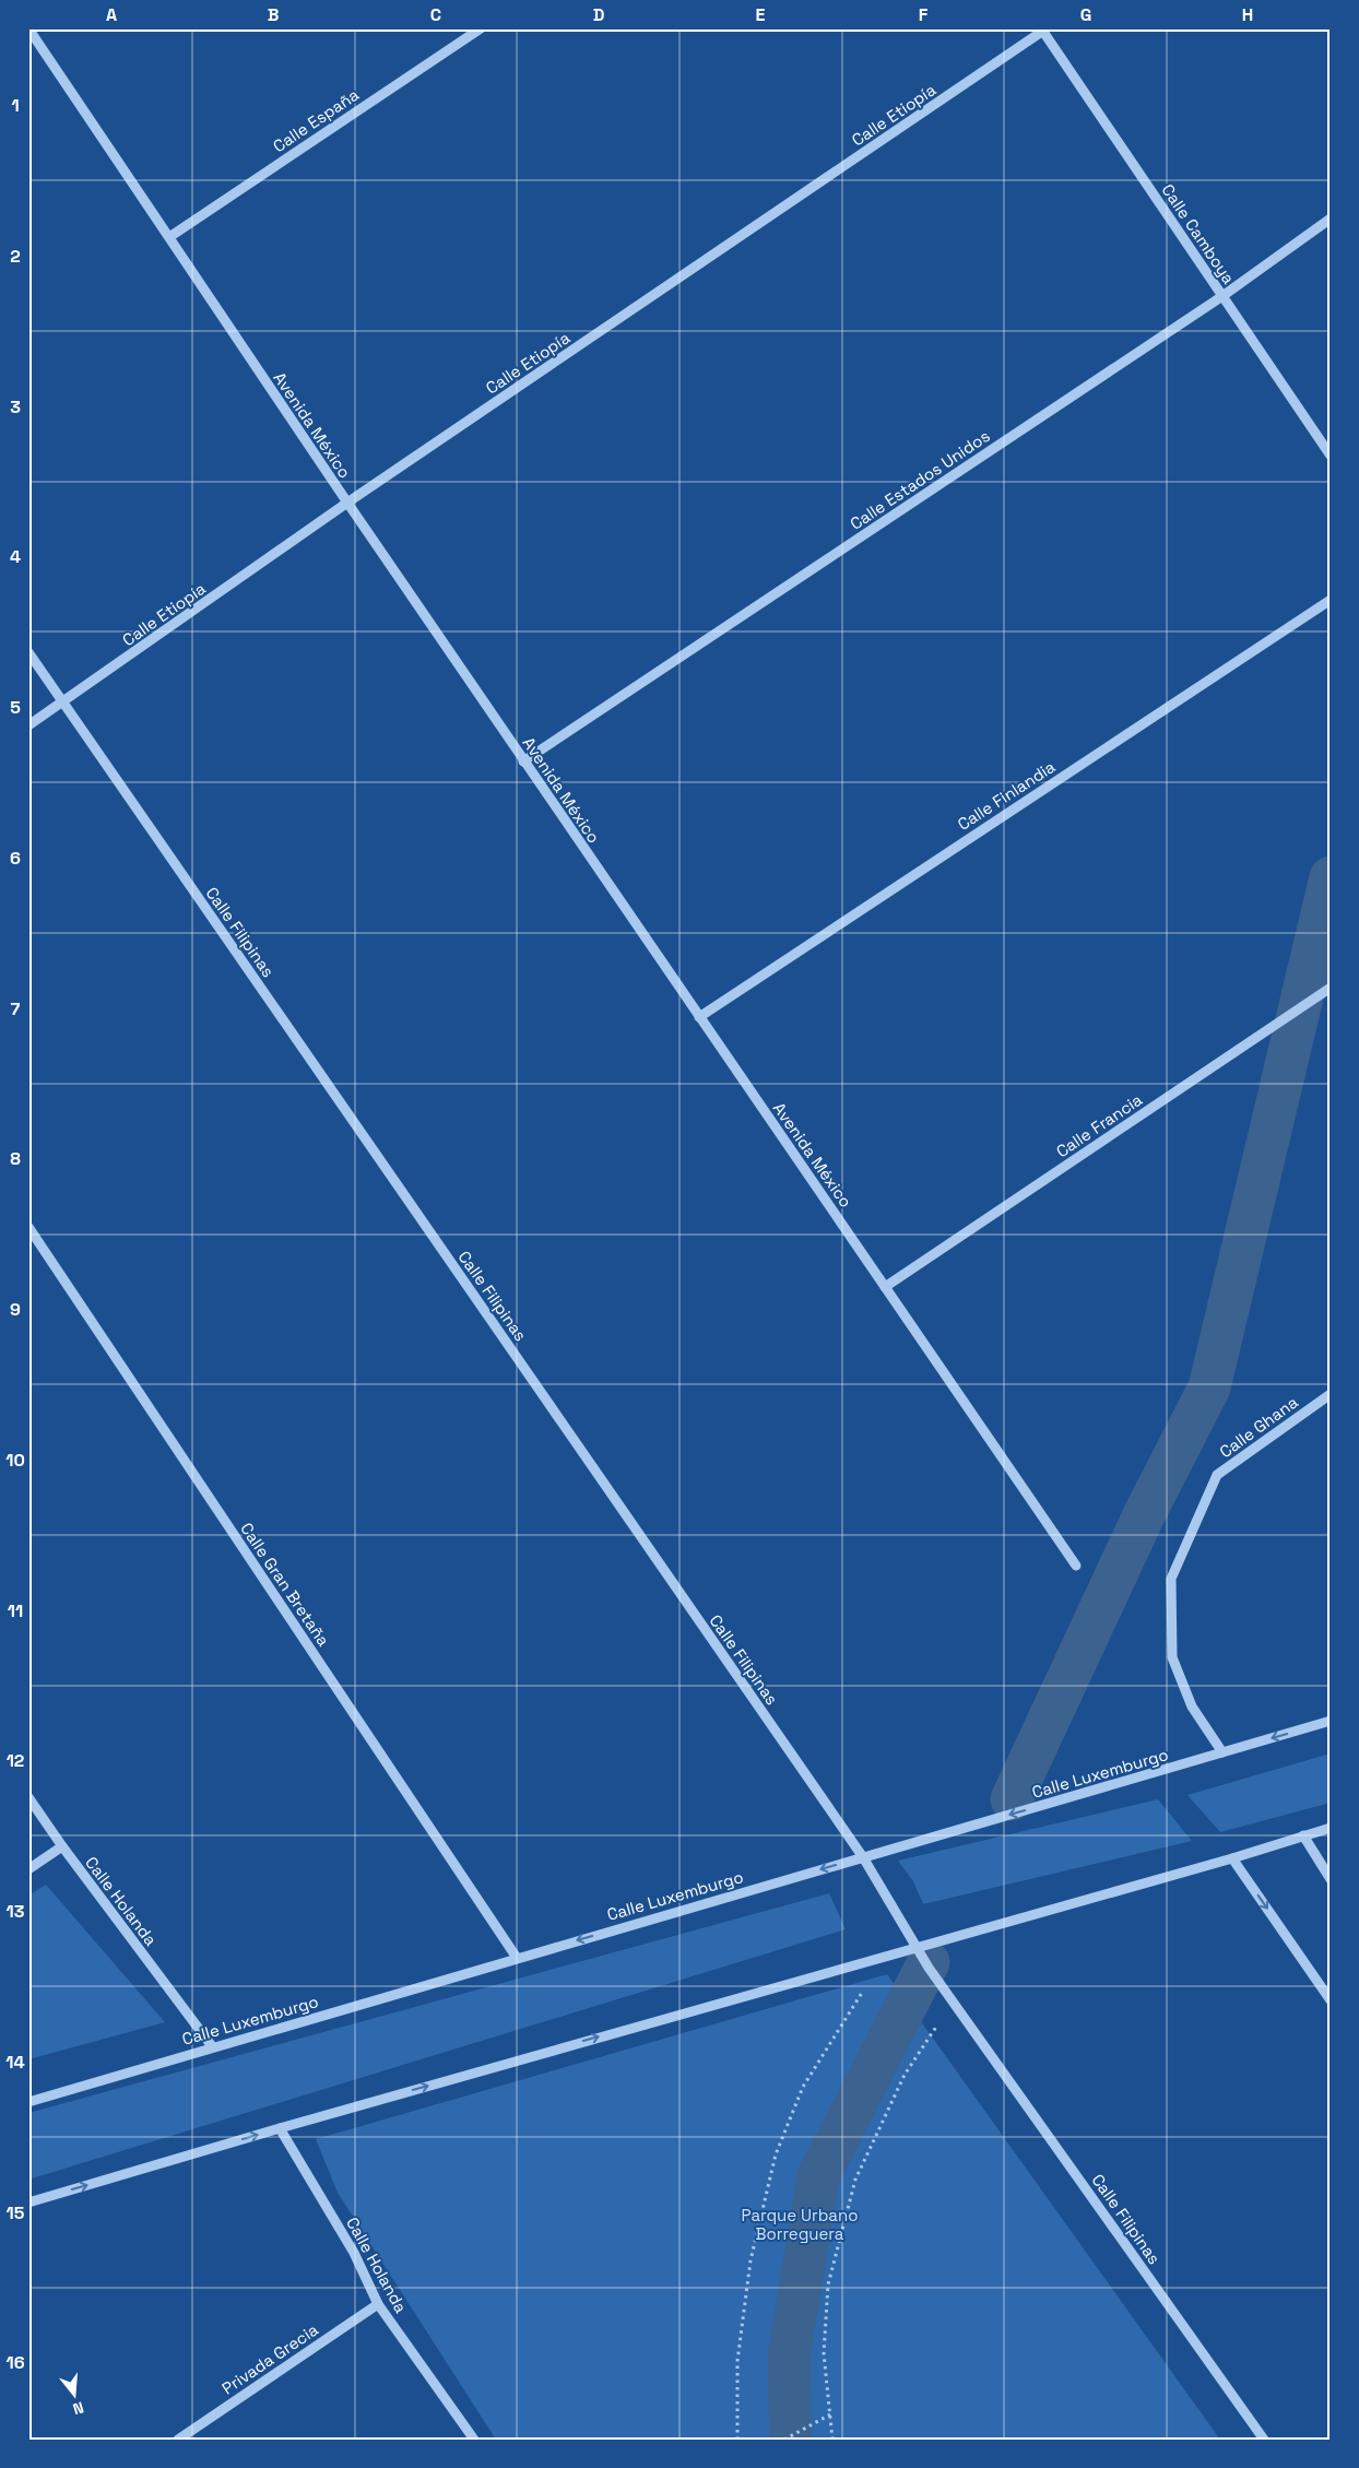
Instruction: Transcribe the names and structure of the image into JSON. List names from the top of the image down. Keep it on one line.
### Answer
{"streets":{"street":["Calle Etiopía","Calle España","Calle Camboya","Avenida México","Calle Estados Unidos","Calle Finlandia","Calle Filipinas","Calle Francia","Calle Ghana","Calle Gran Bretaña","Calle Luxemburgo","Calle Holanda","Privada Grecia"]},"crossings":[["Calle Etiopía","Calle Camboya"],["Calle Etiopía","Avenida México"],["Calle Etiopía","Calle Filipinas"],["Calle España","Avenida México"],["Calle Camboya","Calle Estados Unidos"],["Avenida México","Calle Estados Unidos"],["Avenida México","Calle Finlandia"],["Avenida México","Calle Francia"],["Calle Filipinas","Calle Luxemburgo"],["Calle Ghana","Calle Luxemburgo"],["Calle Gran Bretaña","Calle Luxemburgo"],["Calle Luxemburgo","Calle Holanda"],["Calle Holanda","Privada Grecia"]],"one_way":["Calle Luxemburgo"],"parks":["Parque Urbano Borreguera"],"north":"bottom","grid":{"columns":["A","B","C","D","E","F","G","H"],"rows":["1","2","3","4","5","6","7","8","9","10","11","12","13","14","15","16"]}}
